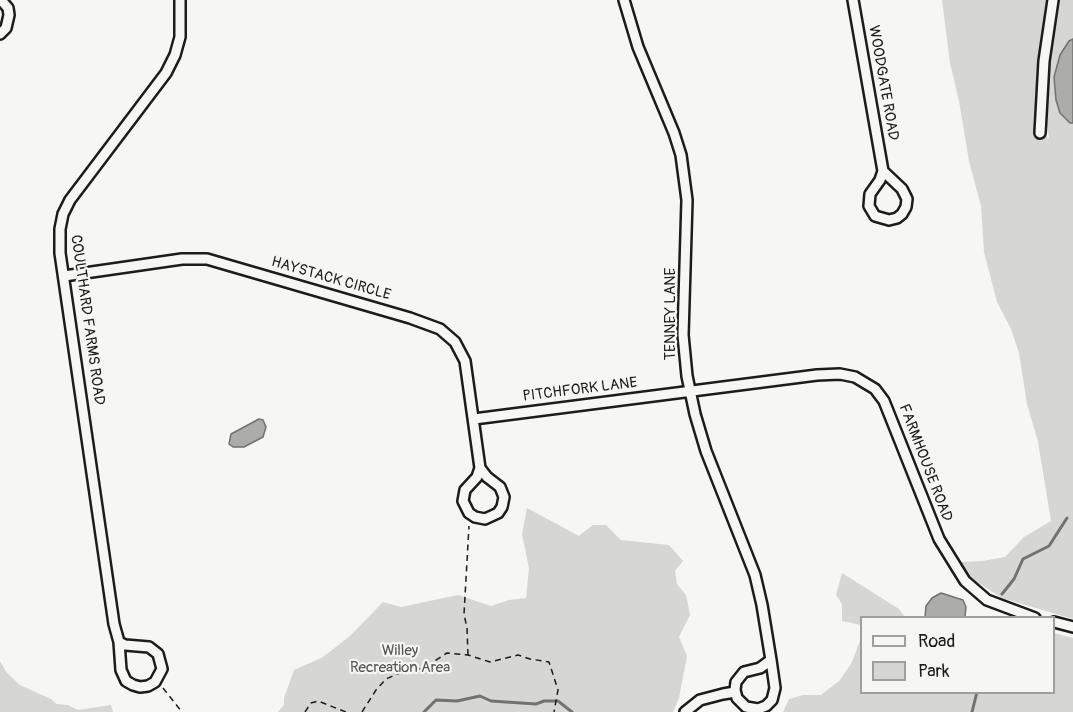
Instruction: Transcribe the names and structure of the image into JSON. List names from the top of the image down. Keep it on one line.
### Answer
{"streets":{"street":["WOODGATE ROAD","HAYSTACK CIRCLE","TENNEY LANE","COULTHARD FARMS ROAD","PITCHFORK LANE","FARMHOUSE ROAD"]},"crossings":[["HAYSTACK CIRCLE","COULTHARD FARMS ROAD"],["HAYSTACK CIRCLE","PITCHFORK LANE"],["TENNEY LANE","PITCHFORK LANE"],["TENNEY LANE","FARMHOUSE ROAD"],["PITCHFORK LANE","FARMHOUSE ROAD"]],"parks":["Willey Recreation Area"],"legend":["Road","Park"]}
